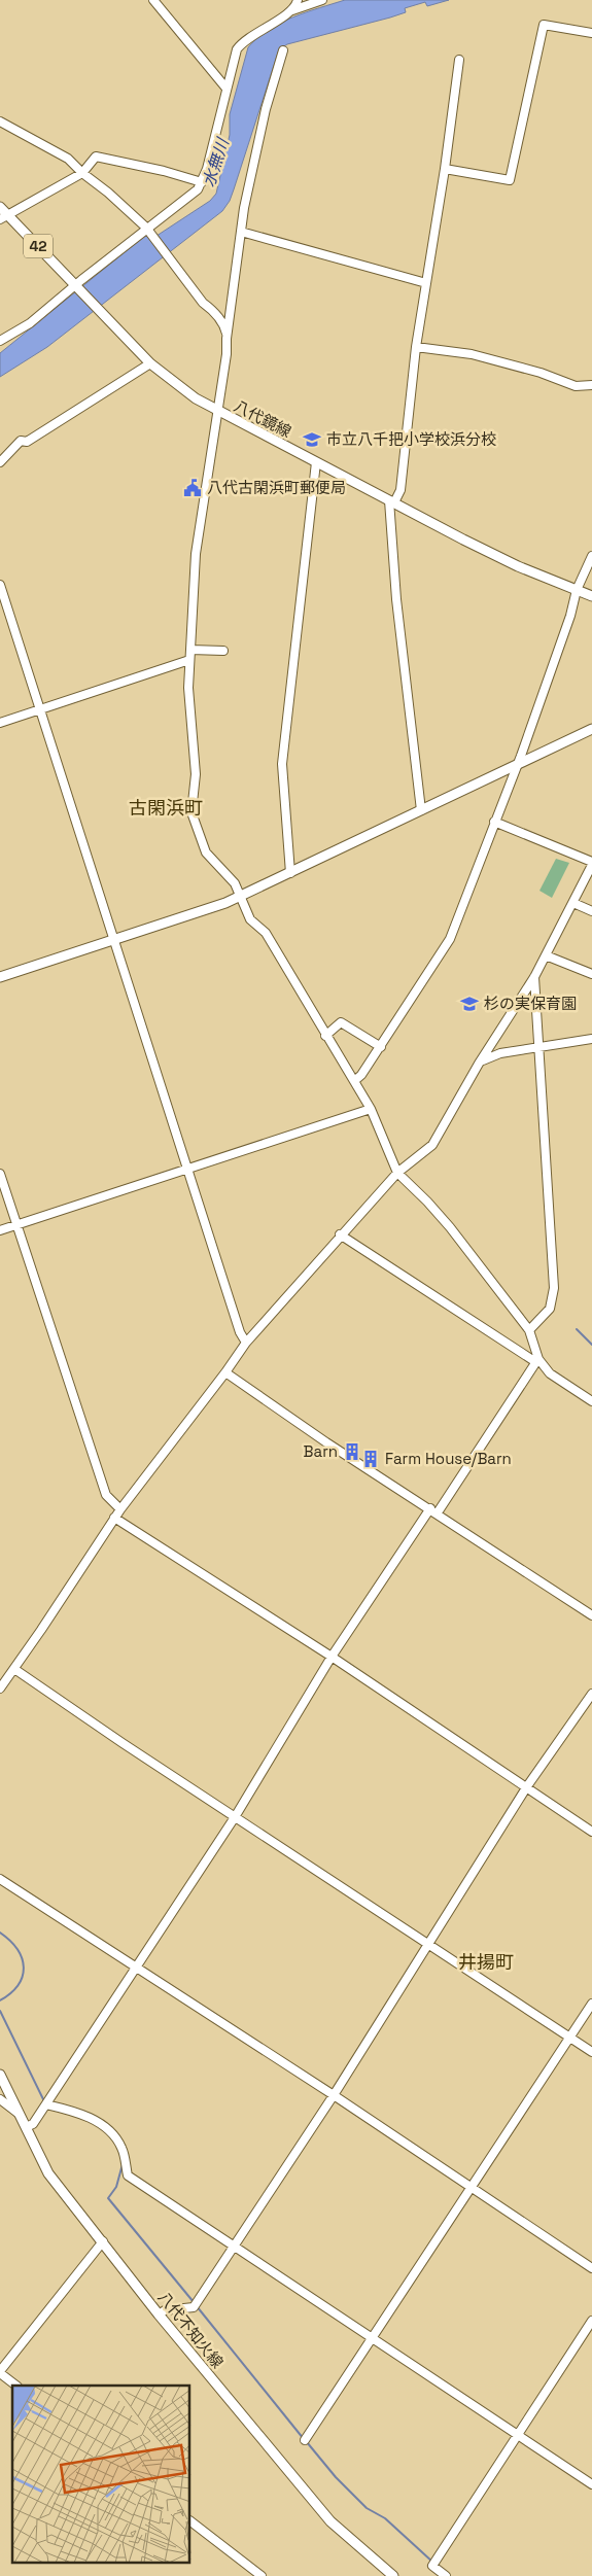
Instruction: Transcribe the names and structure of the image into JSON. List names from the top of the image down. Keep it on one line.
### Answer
{"streets":{"main road":["42","八代鏡線","八代不知火線"]},"districts":["古閑浜町","井揚町"],"water":["水無川"],"places":{"school or university":["市立八千把小学校浜分校","杉の実保育園"],"public building":["八代古閑浜町郵便局"],"building":["Barn","Farm House/Barn"]}}
